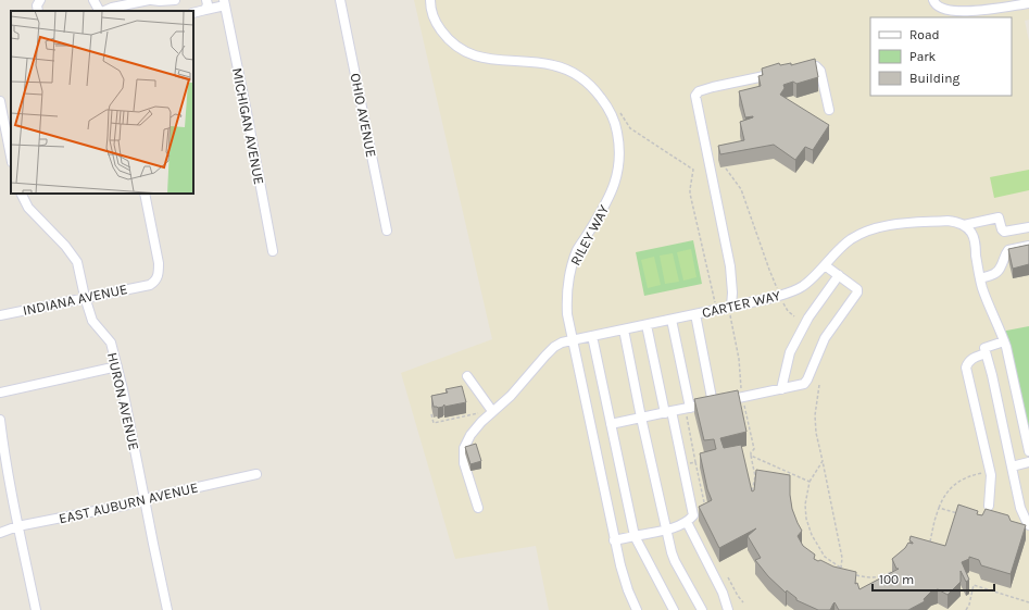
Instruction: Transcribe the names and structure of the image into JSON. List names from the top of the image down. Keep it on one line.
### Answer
{"streets":{"street":["OHIO AVENUE","MICHIGAN AVENUE","RILEY WAY","INDIANA AVENUE","CARTER WAY","HURON AVENUE","EAST AUBURN AVENUE"]},"crossings":[["RILEY WAY","CARTER WAY"],["INDIANA AVENUE","HURON AVENUE"],["HURON AVENUE","EAST AUBURN AVENUE"]],"legend":["Road","Park","Building"],"scale_bar":"100 m"}
